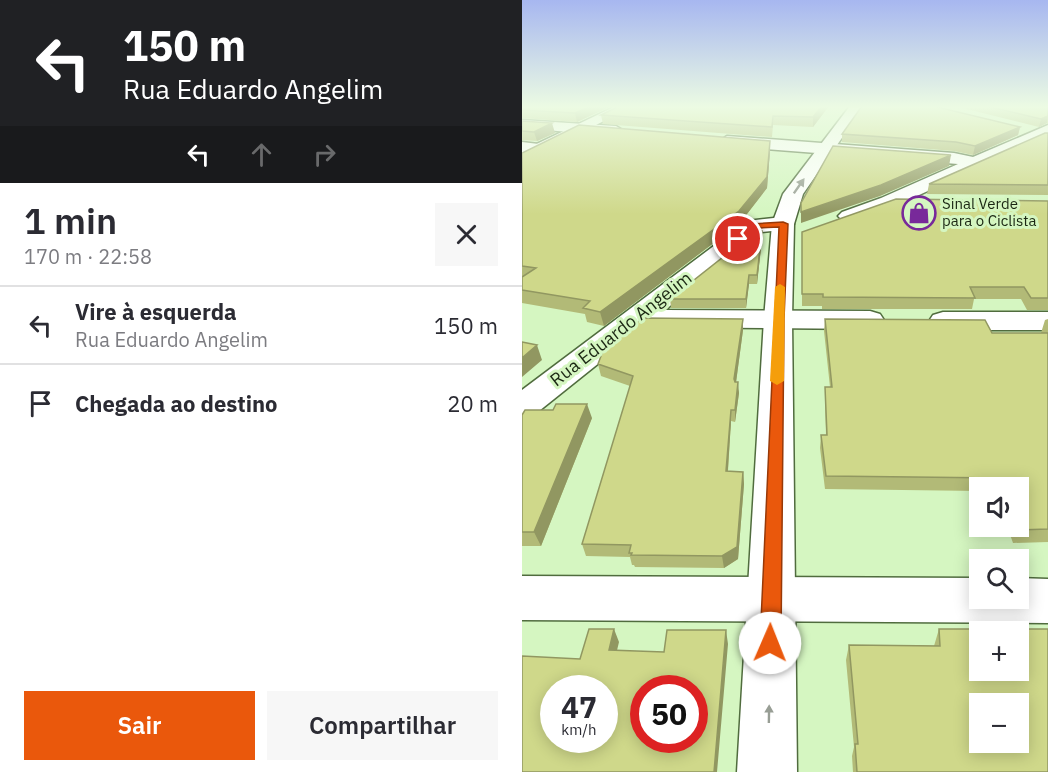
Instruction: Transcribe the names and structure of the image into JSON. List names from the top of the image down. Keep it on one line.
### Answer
{"streets":{"street":["Rua Eduardo Angelim"]},"places":{"shop":["Sinal Verde para o Ciclista"]},"page":{"turn":["150 m","Rua Eduardo Angelim"],"heading":["1 min","170 m · 22:58"],"list":[{"name":"Vire à esquerda","note":"Rua Eduardo Angelim","value":"150 m"},{"name":"Chegada ao destino","value":"20 m"}],"map_buttons":["+","−"],"speed":"47 km/h","limit":"50","buttons":["Sair","Compartilhar"]}}
